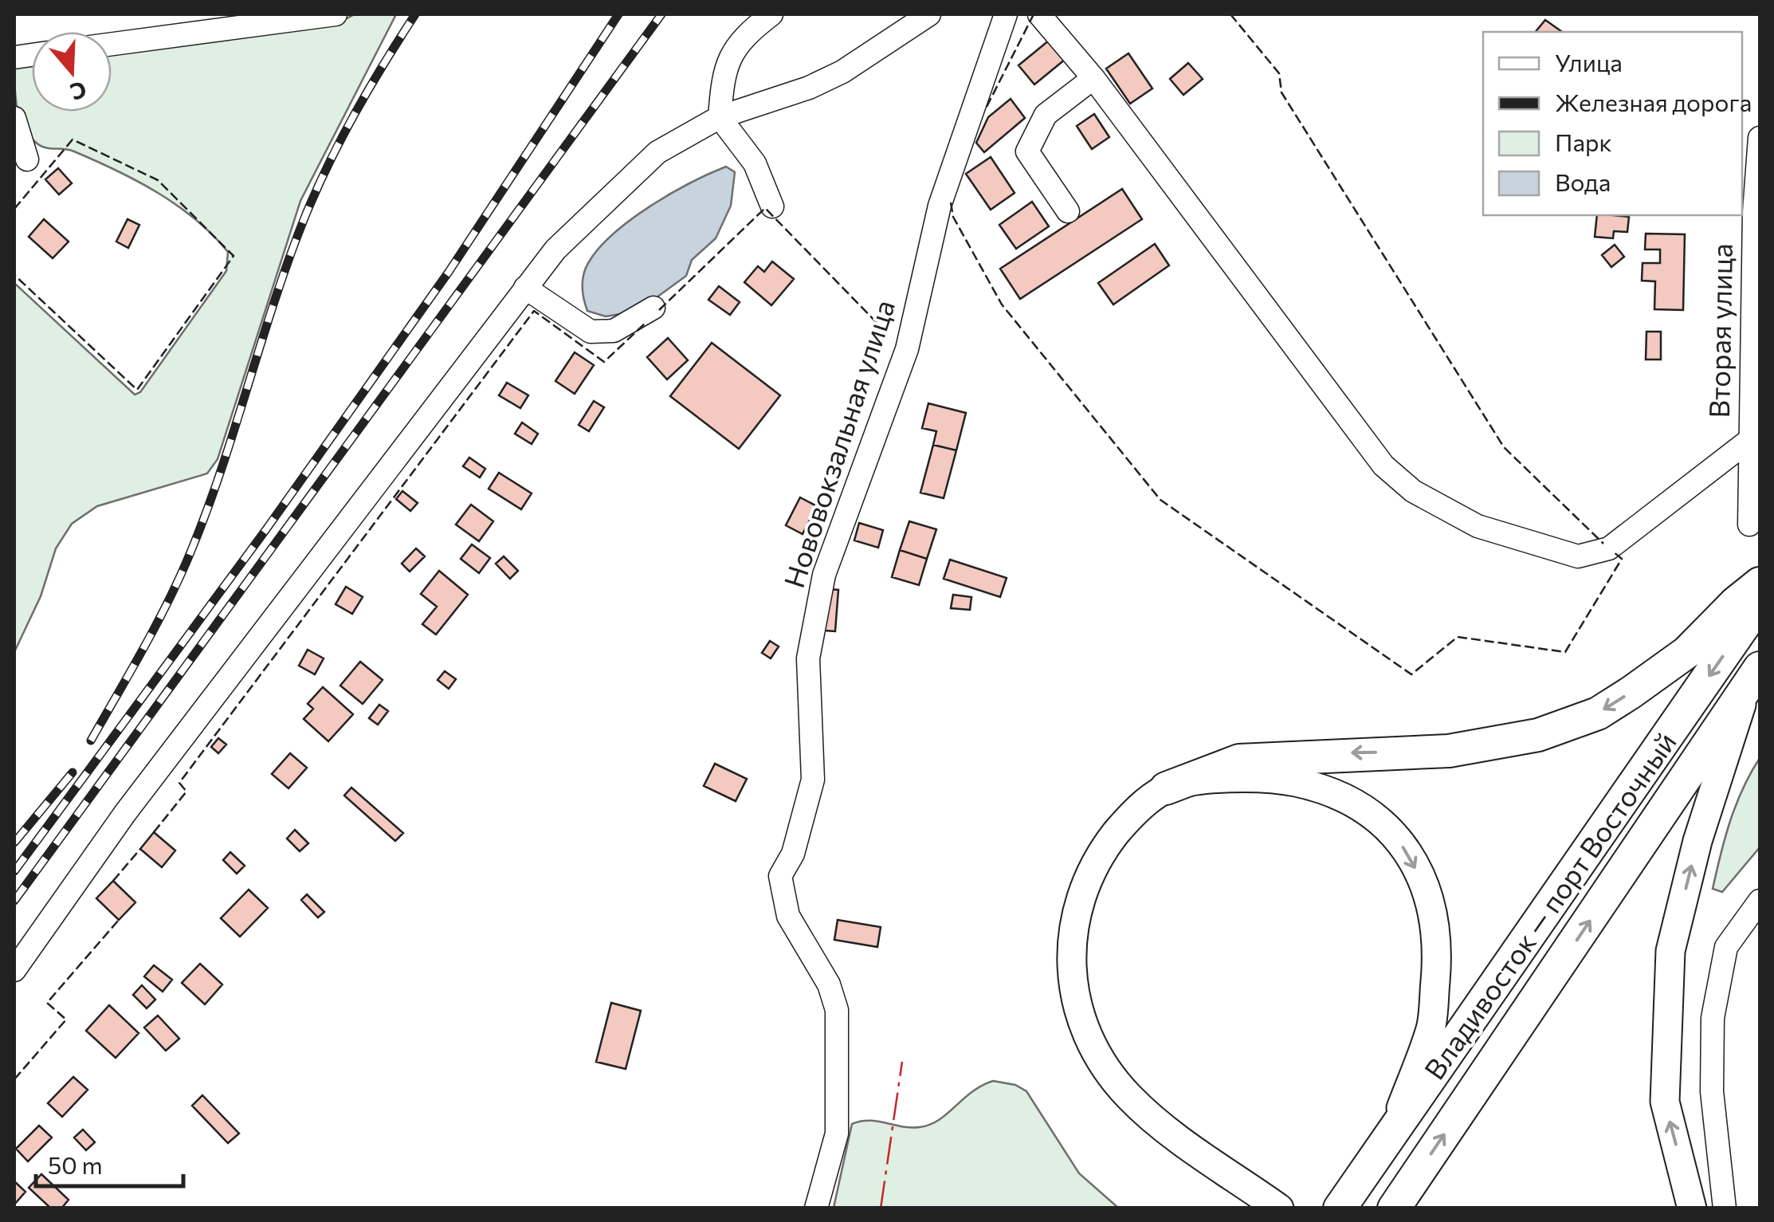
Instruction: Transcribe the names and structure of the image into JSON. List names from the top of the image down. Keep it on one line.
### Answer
{"streets":{"highway":["Владивосток — порт Восточный"],"street":["Вторая улица","Нововокзальная улица"]},"legend":["Улица","Железная дорога","Парк","Вода"],"scale_bar":"50 m","north":"bottom"}
